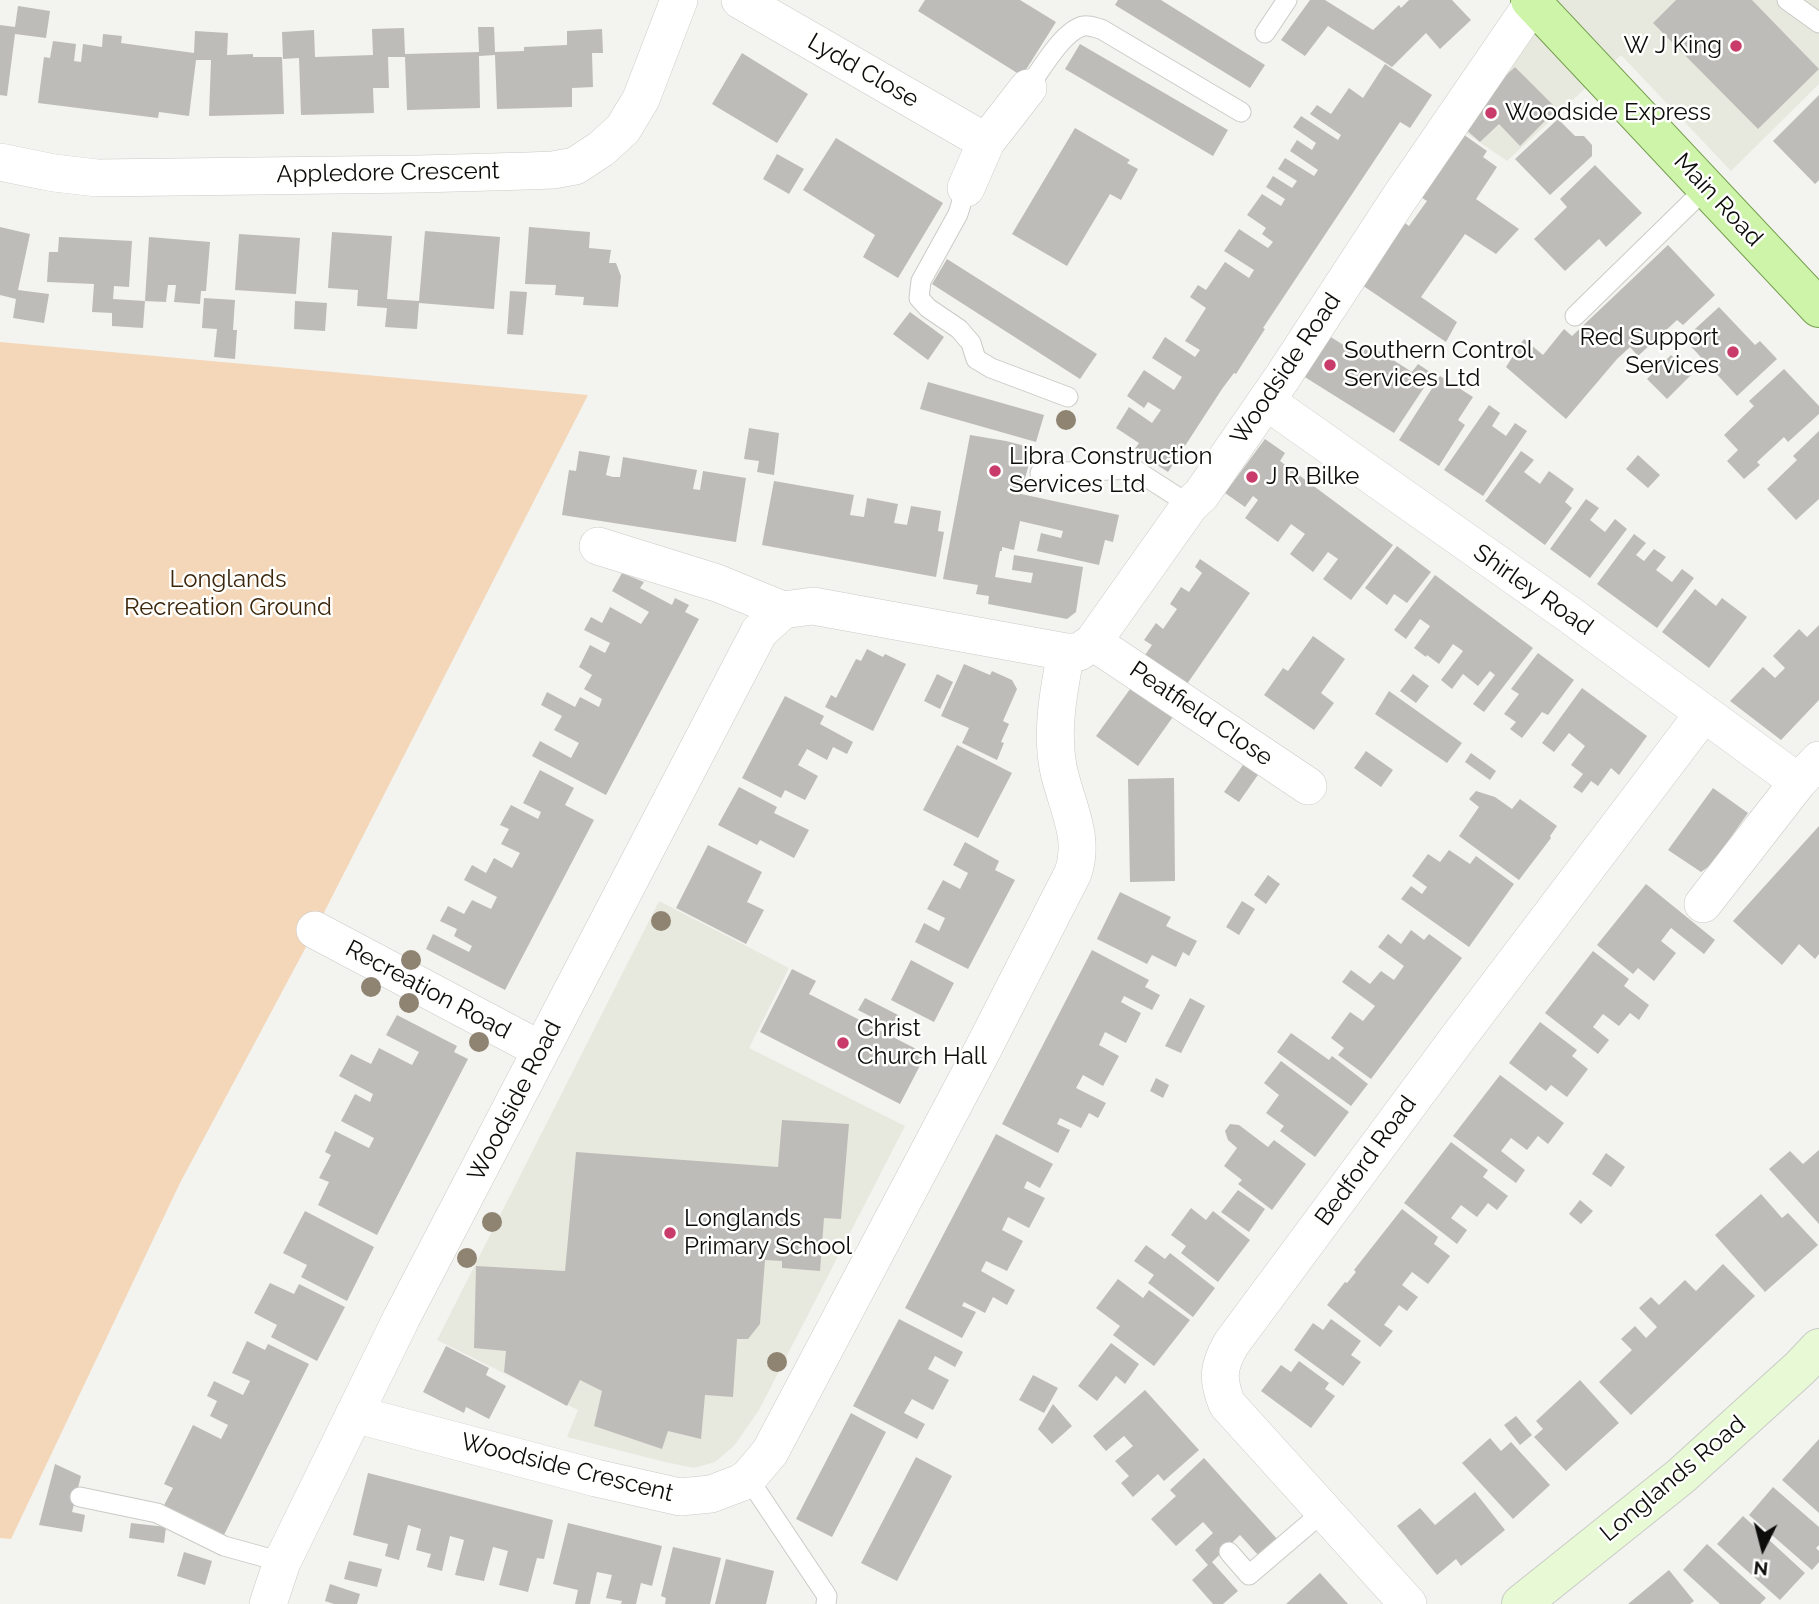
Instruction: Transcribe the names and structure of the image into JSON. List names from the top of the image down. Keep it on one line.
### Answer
{"streets":{"main road":["Main Road"],"street":["Lydd Close","Appledore Crescent","Woodside Road","Shirley Road","Peatfield Close","Recreation Road","Bedford Road","Woodside Crescent","Longlands Road"]},"crossings":[["Main Road","Woodside Road"],["Woodside Road","Shirley Road"],["Woodside Road","Peatfield Close"],["Woodside Road","Recreation Road"],["Woodside Road","Woodside Crescent"],["Shirley Road","Bedford Road"],["Peatfield Close","Woodside Crescent"]],"parks":["Longlands Recreation Ground"],"places":["W J King","Woodside Express","Red Support Services","Southern Control Services Ltd","Libra Construction Services Ltd","J R Bilke","Christ Church Hall","Longlands Primary School"],"north":"bottom"}
